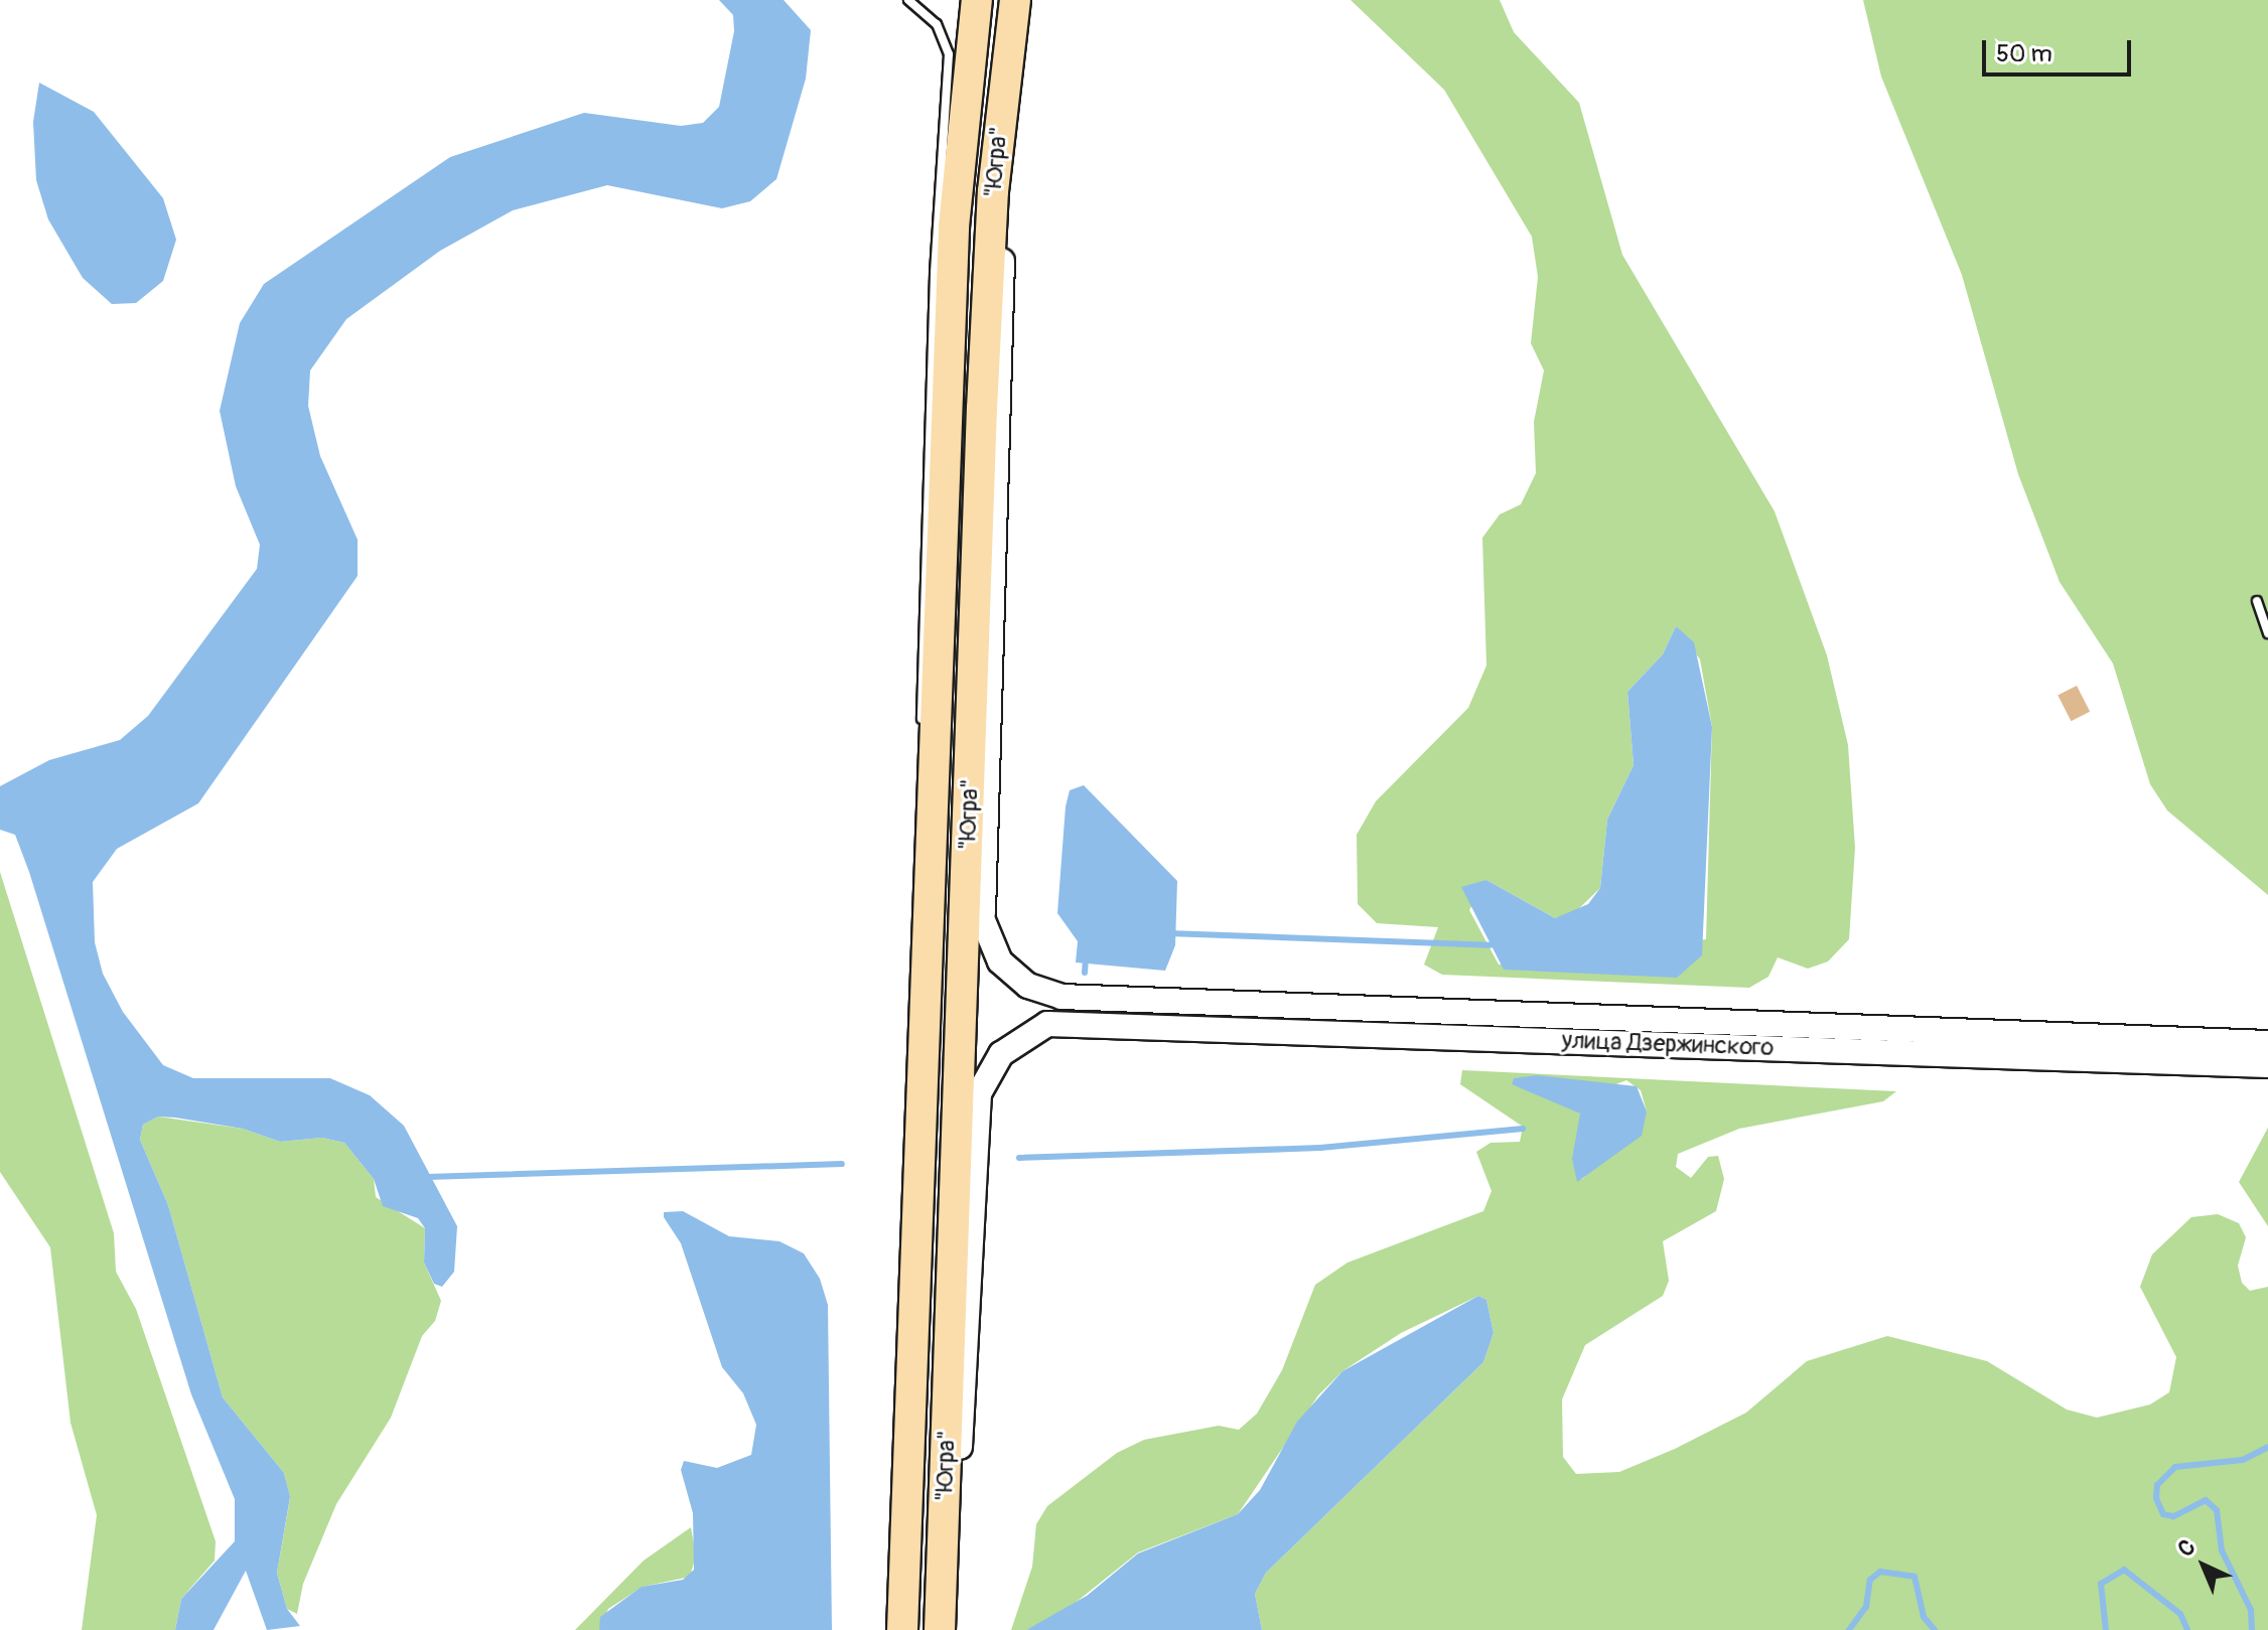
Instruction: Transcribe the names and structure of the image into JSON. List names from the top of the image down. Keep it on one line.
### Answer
{"streets":{"highway":["\"Югра\""],"street":["улица Дзержинского"]},"crossings":[["\"Югра\"","улица Дзержинского"]],"scale_bar":"50 m","north":"top left"}
